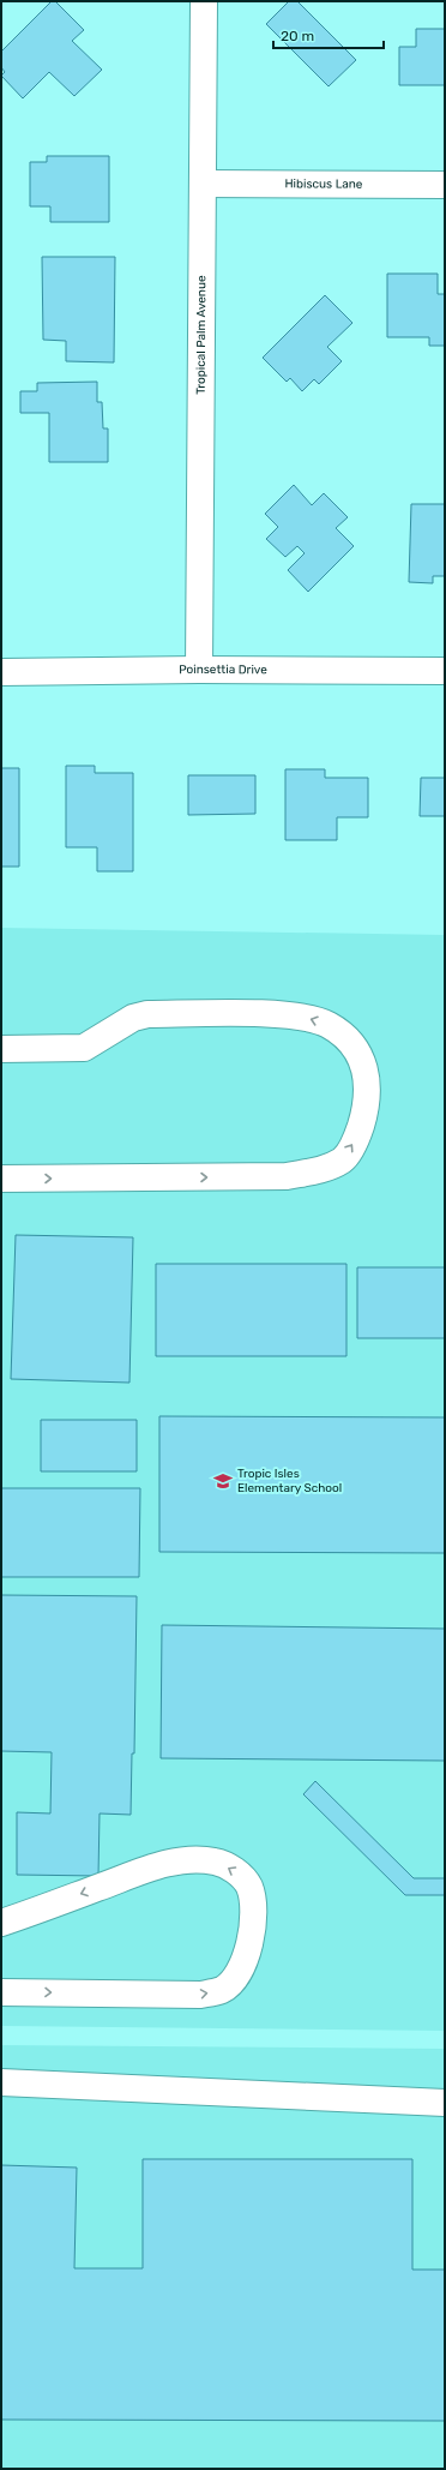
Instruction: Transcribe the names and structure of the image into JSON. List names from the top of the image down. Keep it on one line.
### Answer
{"streets":{"street":["Hibiscus Lane","Tropical Palm Avenue","Poinsettia Drive"]},"crossings":[["Hibiscus Lane","Tropical Palm Avenue"],["Tropical Palm Avenue","Poinsettia Drive"]],"places":{"school or university":["Tropic Isles Elementary School"]},"scale_bar":"20 m"}
